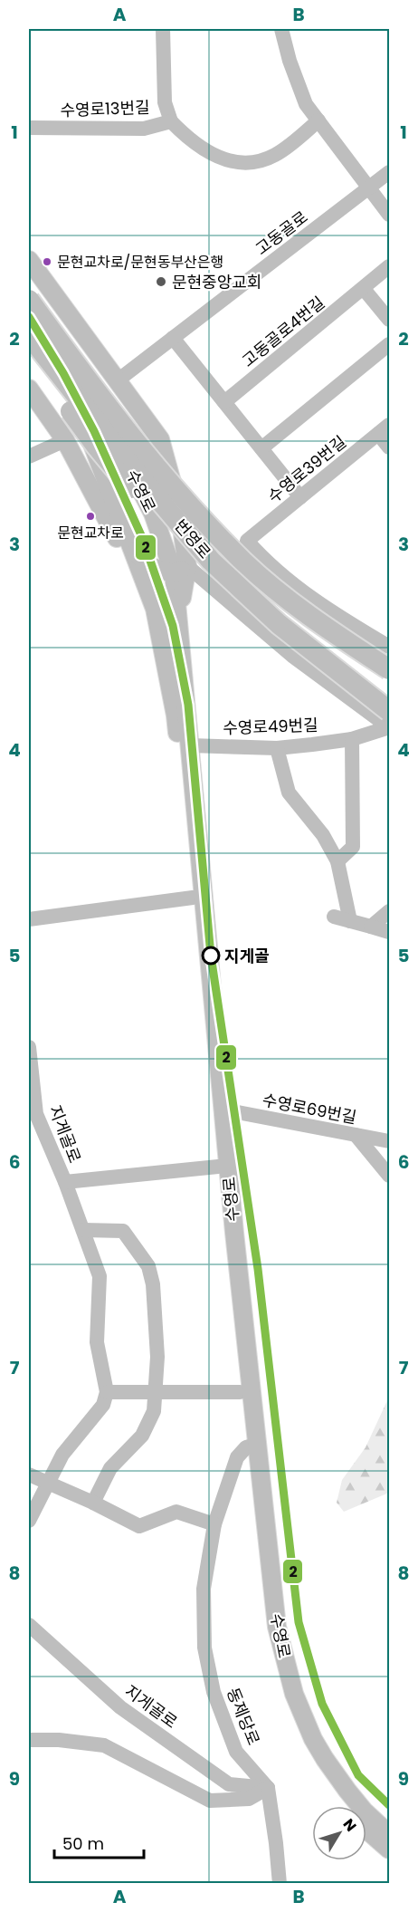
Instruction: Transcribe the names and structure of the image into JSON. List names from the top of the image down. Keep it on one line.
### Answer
{"streets":{"highway":["번영로"],"main road":["수영로"],"street":["수영로13번길","고동골로","고동골로4번길","수영로39번길","수영로49번길","수영로69번길","지게골로","동제당로"]},"crossings":[["수영로","수영로49번길"],["수영로","수영로69번길"],["수영로","지게골로"],["수영로","동제당로"],["지게골로","동제당로"]],"places":["문현교차로/문현동부산은행","문현중앙교회","문현교차로","지게골"],"lines":["transit line 2"],"scale_bar":"50 m","north":"top right","grid":{"columns":["A","B"],"rows":["1","2","3","4","5","6","7","8","9"]}}
